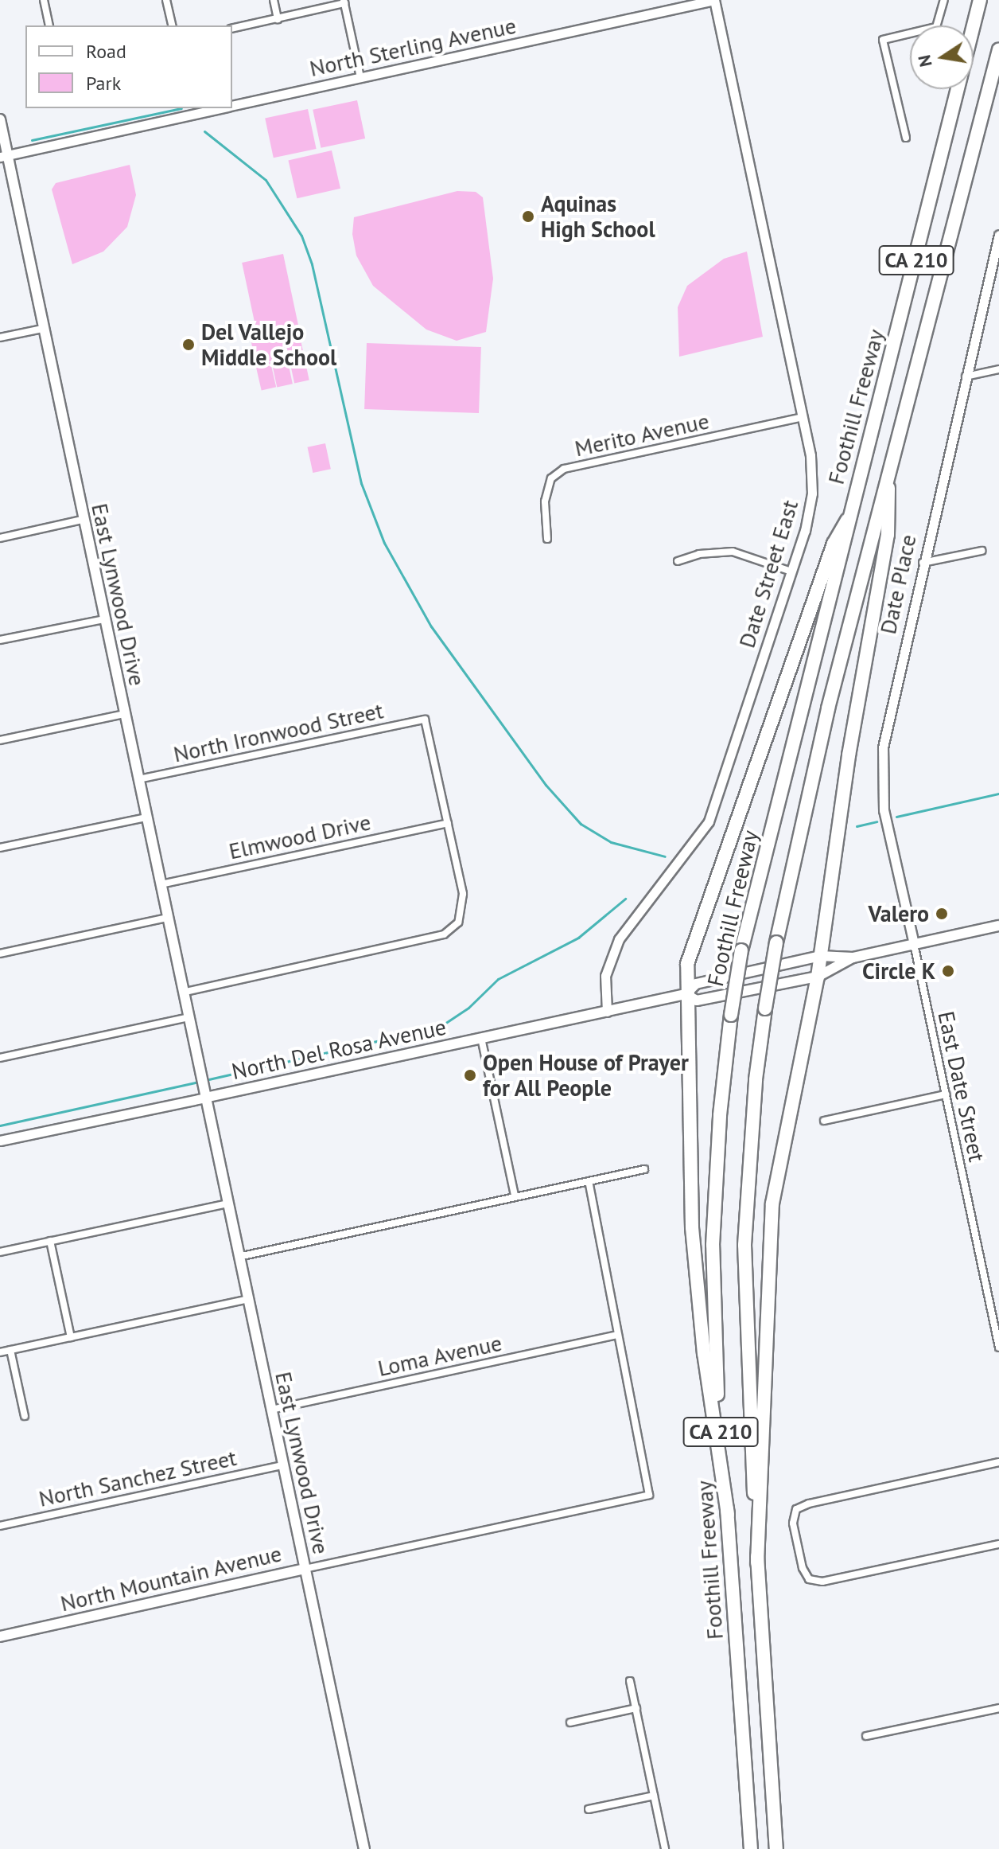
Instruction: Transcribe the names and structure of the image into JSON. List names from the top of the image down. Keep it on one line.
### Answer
{"streets":{"highway":["CA 210","Foothill Freeway"],"main road":["East Lynwood Drive","North Del Rosa Avenue","North Mountain Avenue"],"street":["North Sterling Avenue","Merito Avenue","Date Street East","Date Place","North Ironwood Street","Elmwood Drive","East Date Street","Loma Avenue","North Sanchez Street"]},"crossings":[["North Sterling Avenue","Date Street East"],["North Sterling Avenue","East Lynwood Drive"],["Merito Avenue","Date Street East"],["Date Street East","North Del Rosa Avenue"],["Date Place","North Del Rosa Avenue"],["Date Place","East Date Street"],["East Lynwood Drive","North Ironwood Street"],["East Lynwood Drive","Elmwood Drive"],["East Lynwood Drive","North Del Rosa Avenue"],["East Lynwood Drive","Loma Avenue"],["East Lynwood Drive","North Sanchez Street"],["East Lynwood Drive","North Mountain Avenue"],["North Ironwood Street","Elmwood Drive"],["North Del Rosa Avenue","East Date Street"],["Loma Avenue","North Mountain Avenue"]],"places":["Aquinas High School","Del Vallejo Middle School","Valero","Circle K","Open House of Prayer for All People"],"legend":["Road","Park"],"north":"left"}
